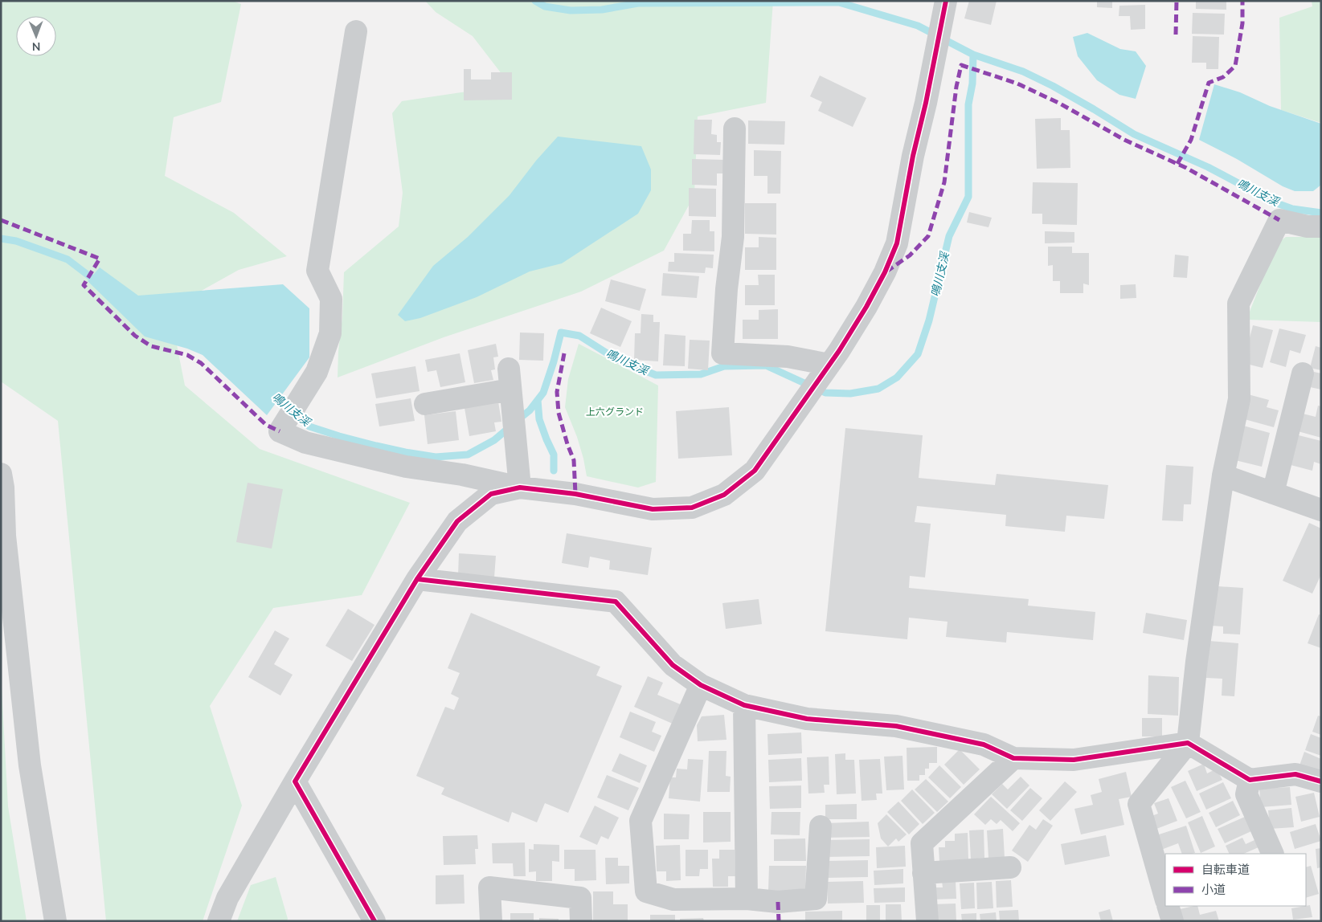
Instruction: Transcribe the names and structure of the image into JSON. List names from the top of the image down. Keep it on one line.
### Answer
{"water":["鳴川支渓"],"parks":["上六グランド"],"legend":["自転車道","小道"],"north":"bottom"}
